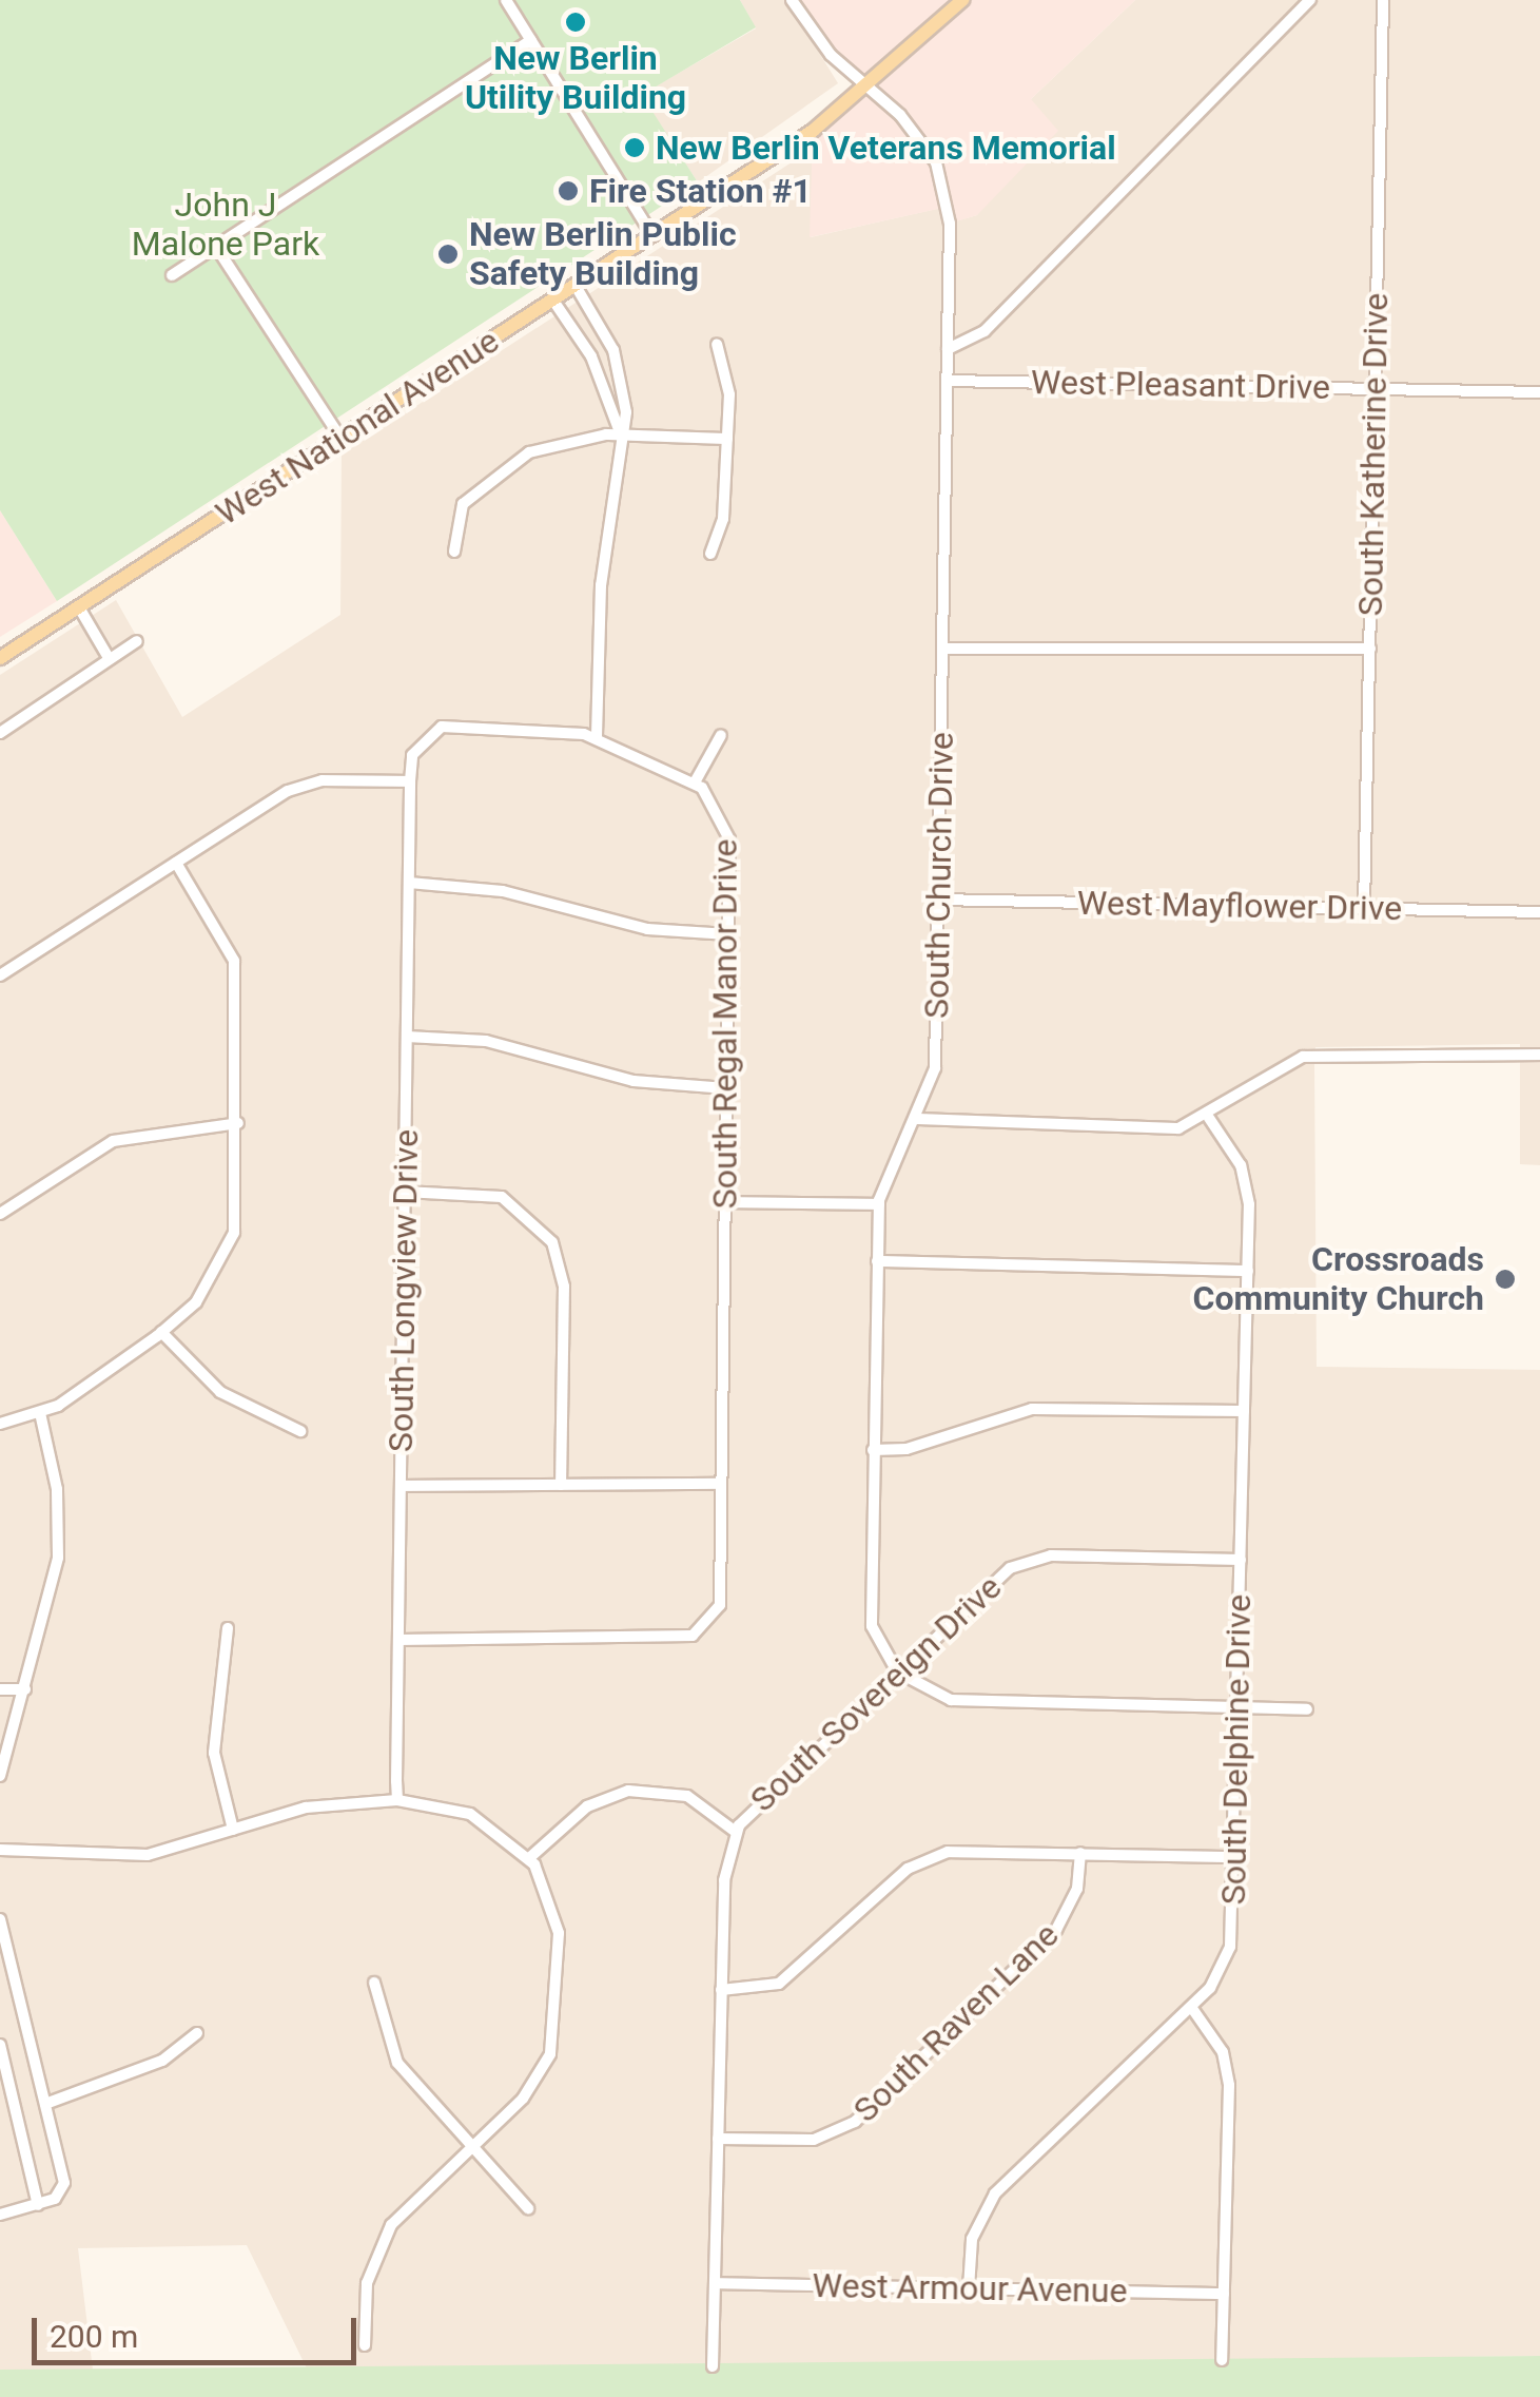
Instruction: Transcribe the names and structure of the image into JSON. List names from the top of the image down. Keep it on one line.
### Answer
{"streets":{"main road":["West National Avenue"],"street":["West Pleasant Drive","South Katherine Drive","South Church Drive","West Mayflower Drive","South Regal Manor Drive","South Longview Drive","South Sovereign Drive","South Delphine Drive","South Raven Lane","West Armour Avenue"]},"crossings":[["West Pleasant Drive","South Katherine Drive"],["West Pleasant Drive","South Church Drive"],["West National Avenue","South Church Drive"],["South Katherine Drive","West Mayflower Drive"],["South Church Drive","West Mayflower Drive"],["South Church Drive","South Sovereign Drive"],["South Regal Manor Drive","South Longview Drive"],["South Sovereign Drive","South Delphine Drive"],["South Sovereign Drive","South Raven Lane"],["South Sovereign Drive","West Armour Avenue"],["South Delphine Drive","West Armour Avenue"]],"parks":["John J Malone Park"],"places":["New Berlin Utility Building","New Berlin Veterans Memorial","Fire Station #1","New Berlin Public Safety Building","Crossroads Community Church"],"scale_bar":"200 m"}
